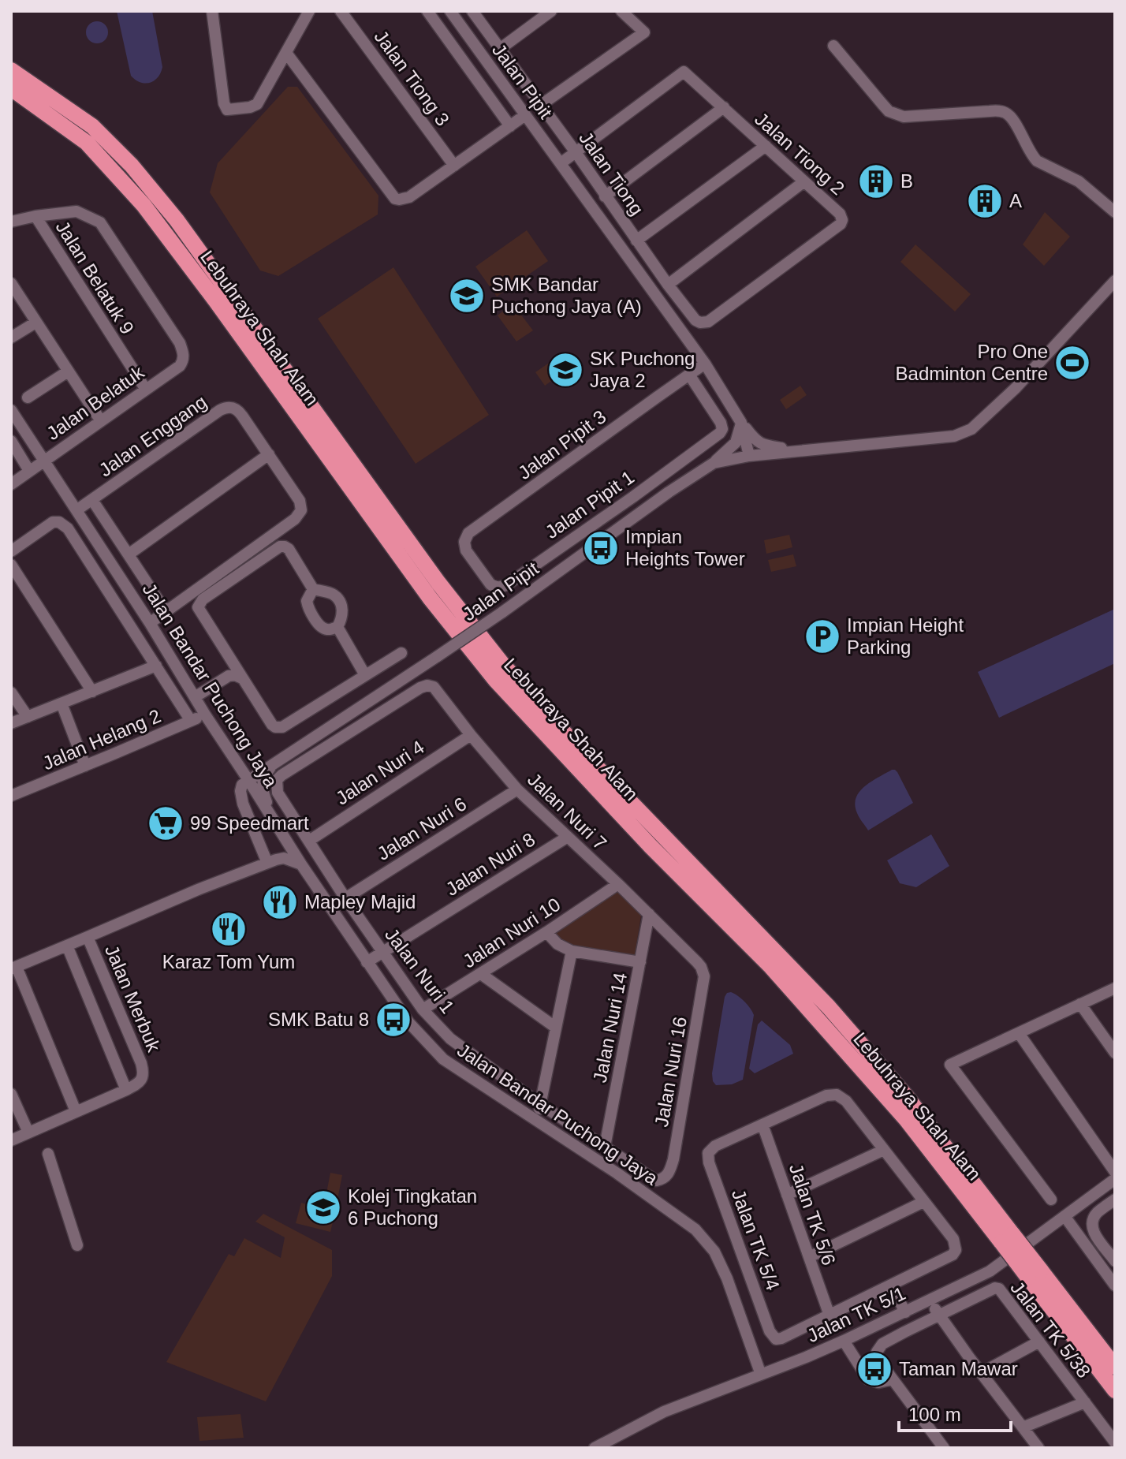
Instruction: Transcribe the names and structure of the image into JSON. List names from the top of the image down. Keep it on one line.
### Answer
{"streets":{"highway":["Lebuhraya Shah Alam"],"street":["Jalan Tiong 3","Jalan Pipit","Jalan Tiong 2","Jalan Tiong","Jalan Belatuk 9","Jalan Belatuk","Jalan Enggang","Jalan Pipit 3","Jalan Pipit 1","Jalan Bandar Puchong Jaya","Jalan Helang 2","Jalan Nuri 4","Jalan Nuri 7","Jalan Nuri 6","Jalan Nuri 8","Jalan Nuri 10","Jalan Nuri 1","Jalan Merbuk","Jalan Nuri 14","Jalan Nuri 16","Jalan TK 5/6","Jalan TK 5/4","Jalan TK 5/1","Jalan TK 5/38"]},"crossings":[["Jalan Pipit","Jalan Pipit 3"],["Jalan Pipit","Jalan Bandar Puchong Jaya"],["Jalan Tiong 2","Jalan Tiong"],["Jalan Belatuk 9","Jalan Belatuk"],["Jalan Belatuk","Jalan Bandar Puchong Jaya"],["Jalan Enggang","Jalan Bandar Puchong Jaya"],["Jalan Pipit 3","Jalan Pipit 1"],["Jalan Bandar Puchong Jaya","Jalan Helang 2"],["Jalan Bandar Puchong Jaya","Jalan Nuri 8"],["Jalan Bandar Puchong Jaya","Jalan Merbuk"],["Jalan Bandar Puchong Jaya","Jalan TK 5/1"],["Jalan Nuri 4","Jalan Nuri 7"],["Jalan Nuri 4","Jalan Nuri 1"],["Jalan Nuri 7","Jalan Nuri 6"],["Jalan Nuri 7","Jalan Nuri 8"],["Jalan Nuri 7","Jalan Nuri 10"],["Jalan Nuri 7","Jalan Nuri 1"],["Jalan Nuri 7","Jalan Nuri 14"],["Jalan Nuri 7","Jalan Nuri 16"],["Jalan Nuri 6","Jalan Nuri 1"],["Jalan Nuri 8","Jalan Nuri 1"],["Jalan Nuri 10","Jalan Nuri 1"],["Jalan Nuri 1","Jalan Nuri 14"],["Jalan Nuri 1","Jalan Nuri 16"],["Jalan TK 5/6","Jalan TK 5/4"]],"places":{"building":["B","A"],"school or university":["SMK Bandar Puchong Jaya (A)","SK Puchong Jaya 2","Kolej Tingkatan 6 Puchong"],"sports":["Pro One Badminton Centre"],"bus stop":["Impian Heights Tower","SMK Batu 8","Taman Mawar"],"parking":["Impian Height Parking"],"supermarket":["99 Speedmart"],"restaurant":["Mapley Majid","Karaz Tom Yum"]},"scale_bar":"100 m"}
